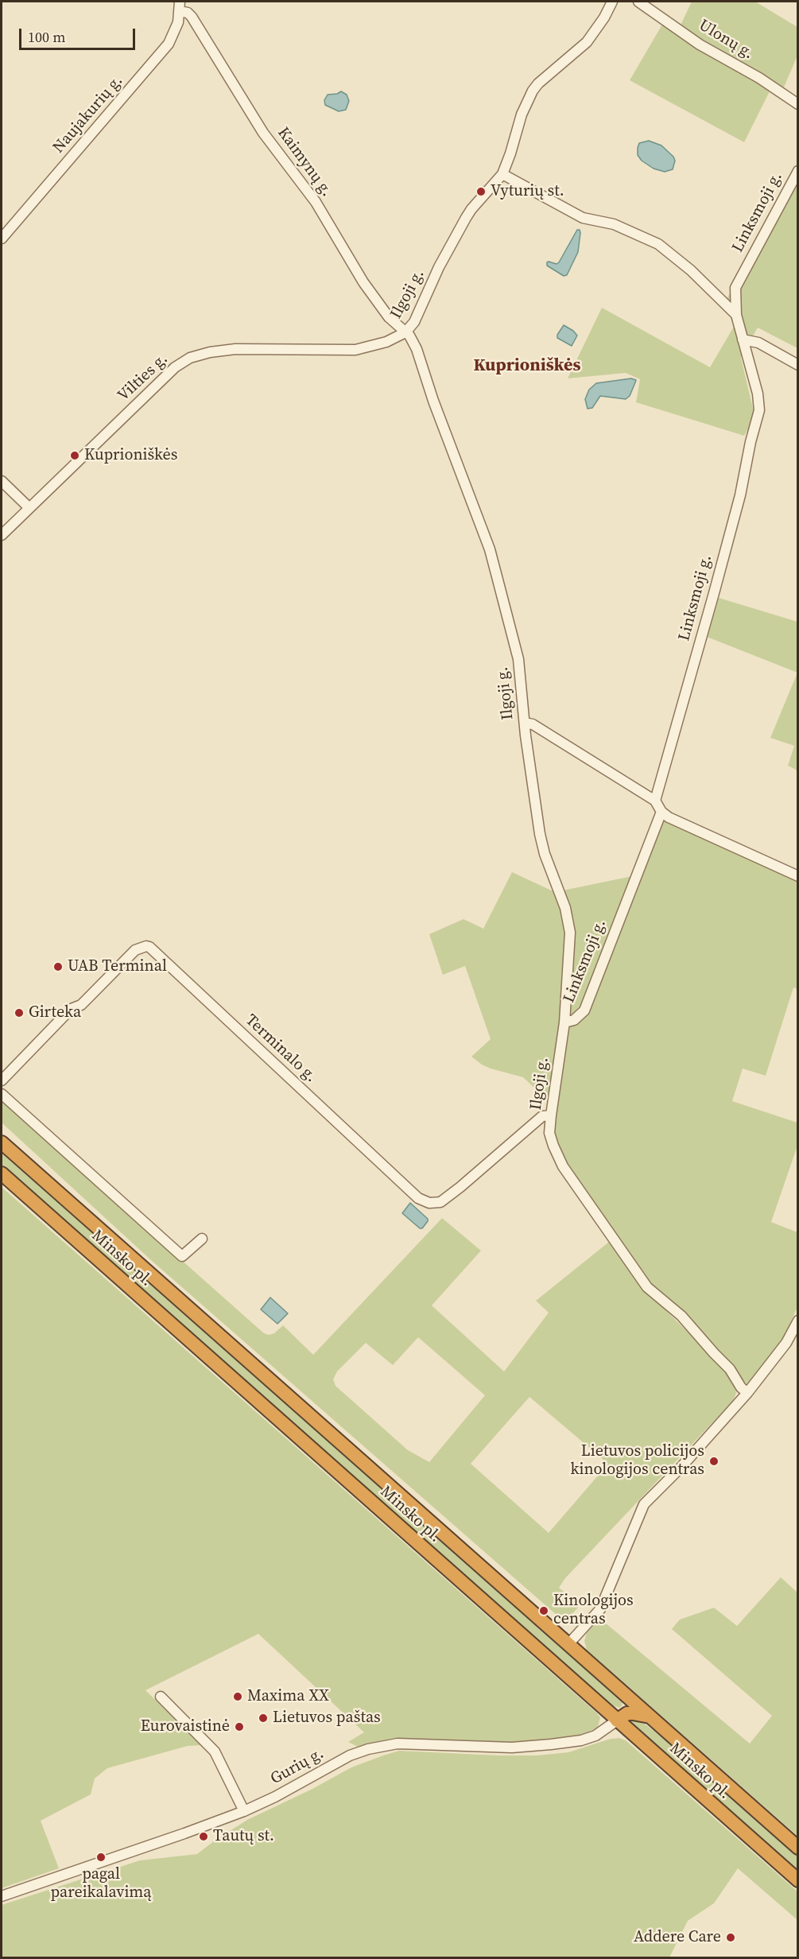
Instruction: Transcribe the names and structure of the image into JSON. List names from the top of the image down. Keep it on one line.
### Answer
{"streets":{"highway":["Minsko pl."],"street":["Ulonų g.","Naujakurių g.","Kaimynų g.","Linksmoji g.","Ilgoji g.","Vilties g.","Terminalo g.","Gurių g."]},"crossings":[["Naujakurių g.","Kaimynų g."],["Kaimynų g.","Ilgoji g."],["Kaimynų g.","Vilties g."],["Linksmoji g.","Ilgoji g."],["Ilgoji g.","Vilties g."],["Ilgoji g.","Terminalo g."],["Minsko pl.","Gurių g."]],"districts":["Kuprioniškės"],"places":["Vyturių st.","Kuprioniškės","UAB Terminal","Girteka","Lietuvos policijos kinologijos centras","Kinologijos centras","Maxima XX","Lietuvos paštas","Eurovaistinė","Tautų st.","pagal pareikalavimą","Addere Care"],"scale_bar":"100 m"}
